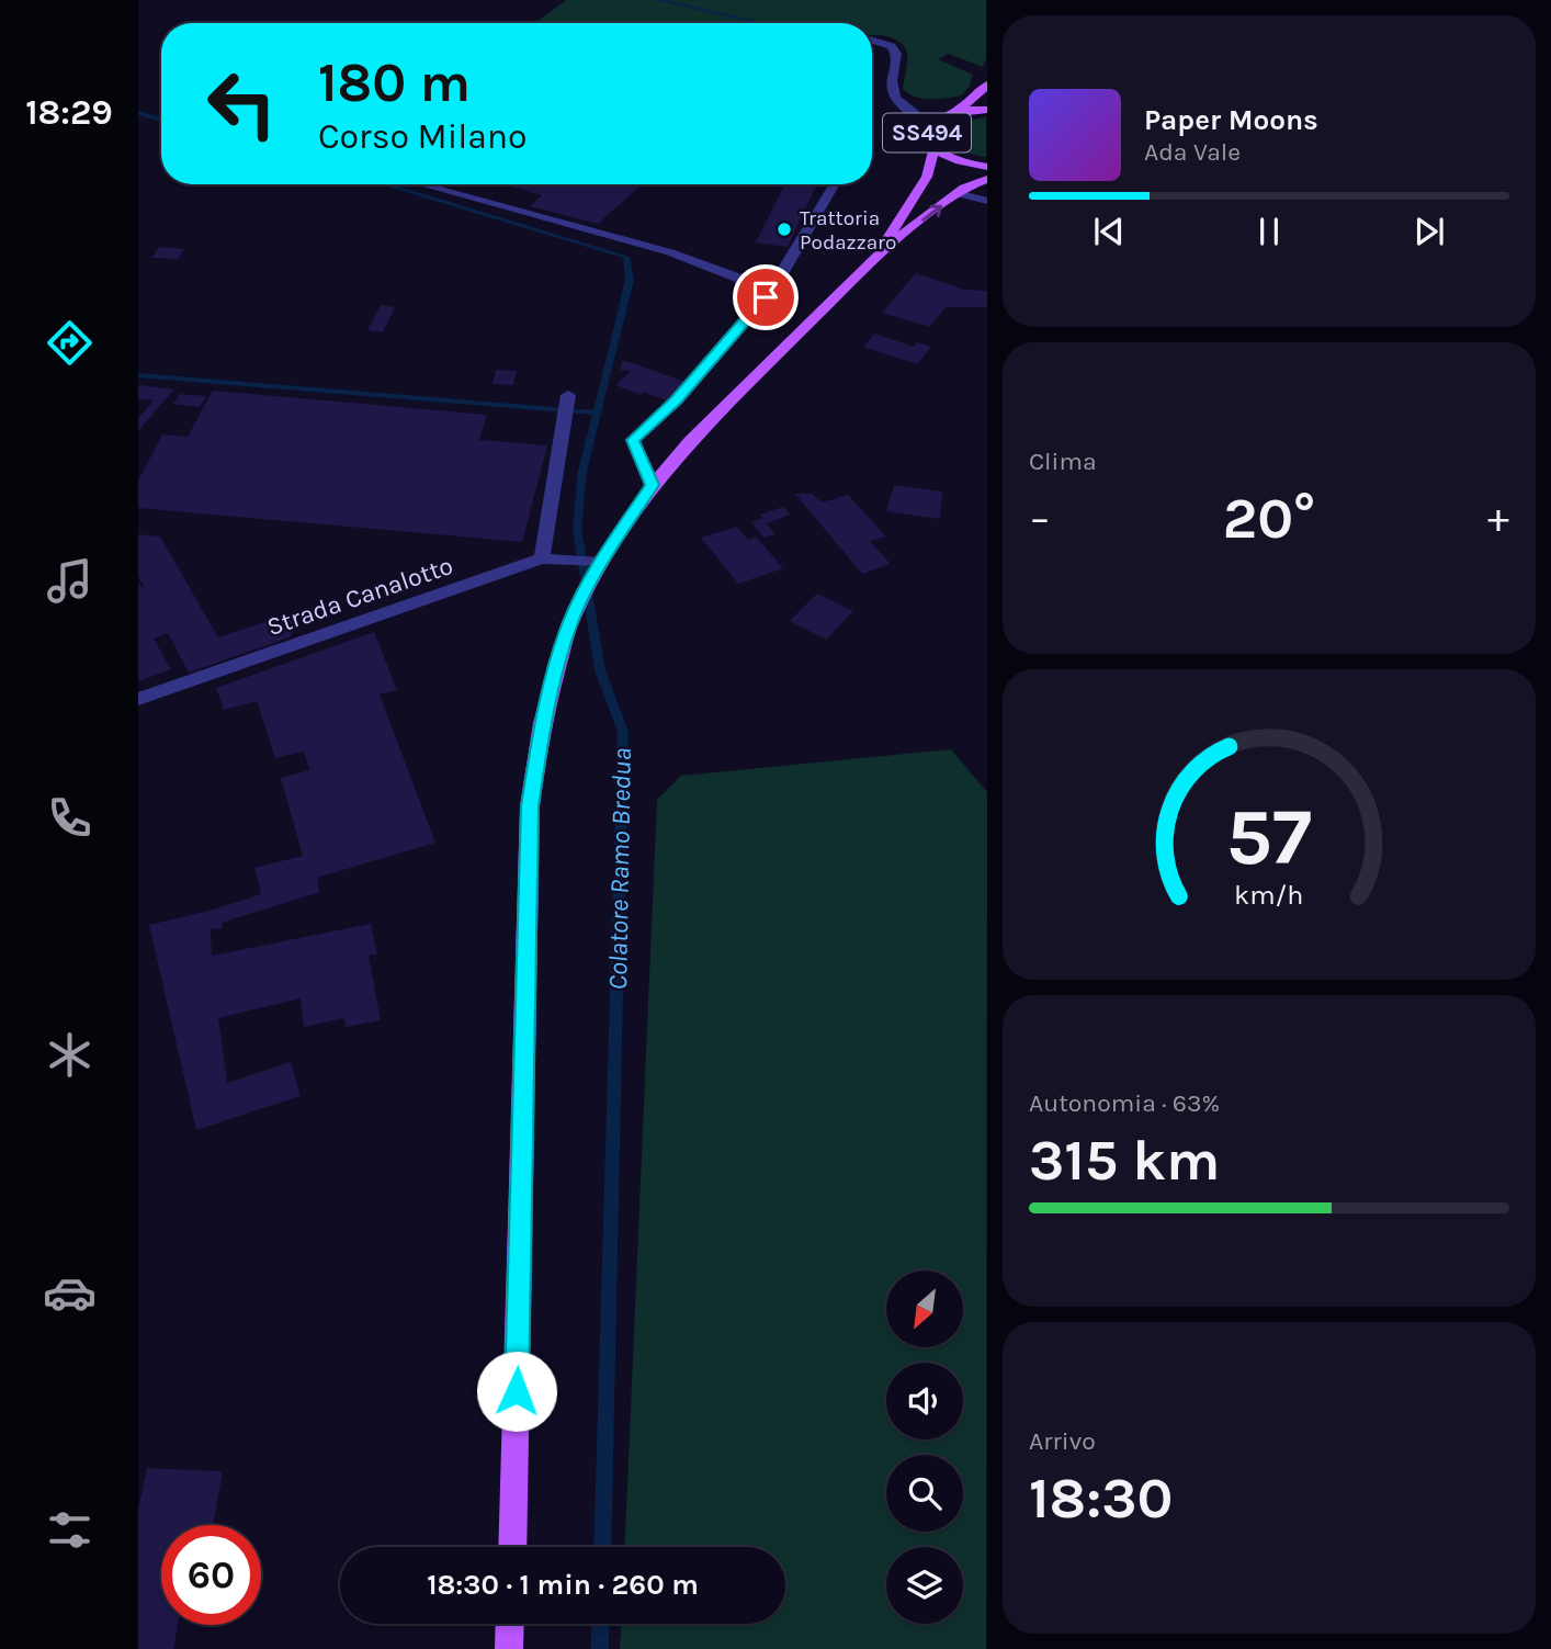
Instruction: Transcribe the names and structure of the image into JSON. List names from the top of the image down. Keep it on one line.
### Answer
{"streets":{"main road":["SS494"],"street":["Strada Canalotto"]},"crossings":[["SS494","Strada Canalotto"]],"water":["Colatore Ramo Bredua"],"places":["Trattoria Podazzaro"],"north":"bottom left","page":{"tabs":"18:29","turn":["180 m","Corso Milano"],"song":["Paper Moons","Ada Vale"],"tile":["Clima",["Autonomia · 63%","315 km"],["Arrivo","18:30"]],"heat":["−","20°","+"],"limit":"60","trip":"18:30 · 1 min · 260 m","gauge":["57","km/h"]}}
